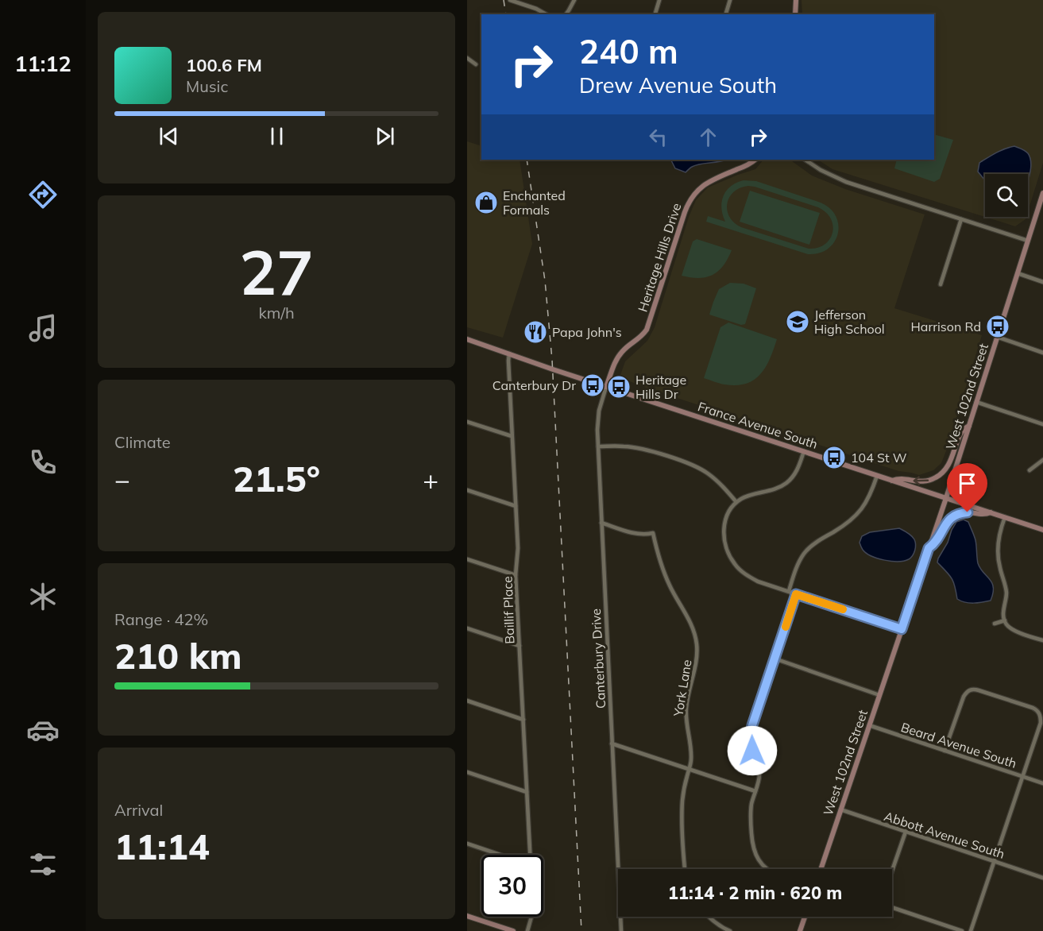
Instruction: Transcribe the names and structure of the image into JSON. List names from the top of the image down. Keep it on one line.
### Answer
{"streets":{"street":["Heritage Hills Drive","West 102nd Street","France Avenue South","Baillif Place","Canterbury Drive","York Lane","Beard Avenue South","Abbott Avenue South"]},"crossings":[["Heritage Hills Drive","France Avenue South"],["Heritage Hills Drive","Canterbury Drive"],["West 102nd Street","France Avenue South"],["West 102nd Street","Beard Avenue South"],["West 102nd Street","Abbott Avenue South"],["France Avenue South","Baillif Place"],["France Avenue South","Canterbury Drive"],["Canterbury Drive","York Lane"]],"places":{"shop":["Enchanted Formals"],"school or university":["Jefferson High School"],"bus stop":["Harrison Rd","Canterbury Dr","Heritage Hills Dr","104 St W"],"restaurant":["Papa John's"]},"page":{"tabs":"11:12","turn":["240 m","Drew Avenue South"],"song":["100.6 FM","Music"],"tile":[["27","km/h"],"Climate",["Range · 42%","210 km"],["Arrival","11:14"]],"heat":["−","21.5°","+"],"limit":"30","trip":"11:14 · 2 min · 620 m"}}
